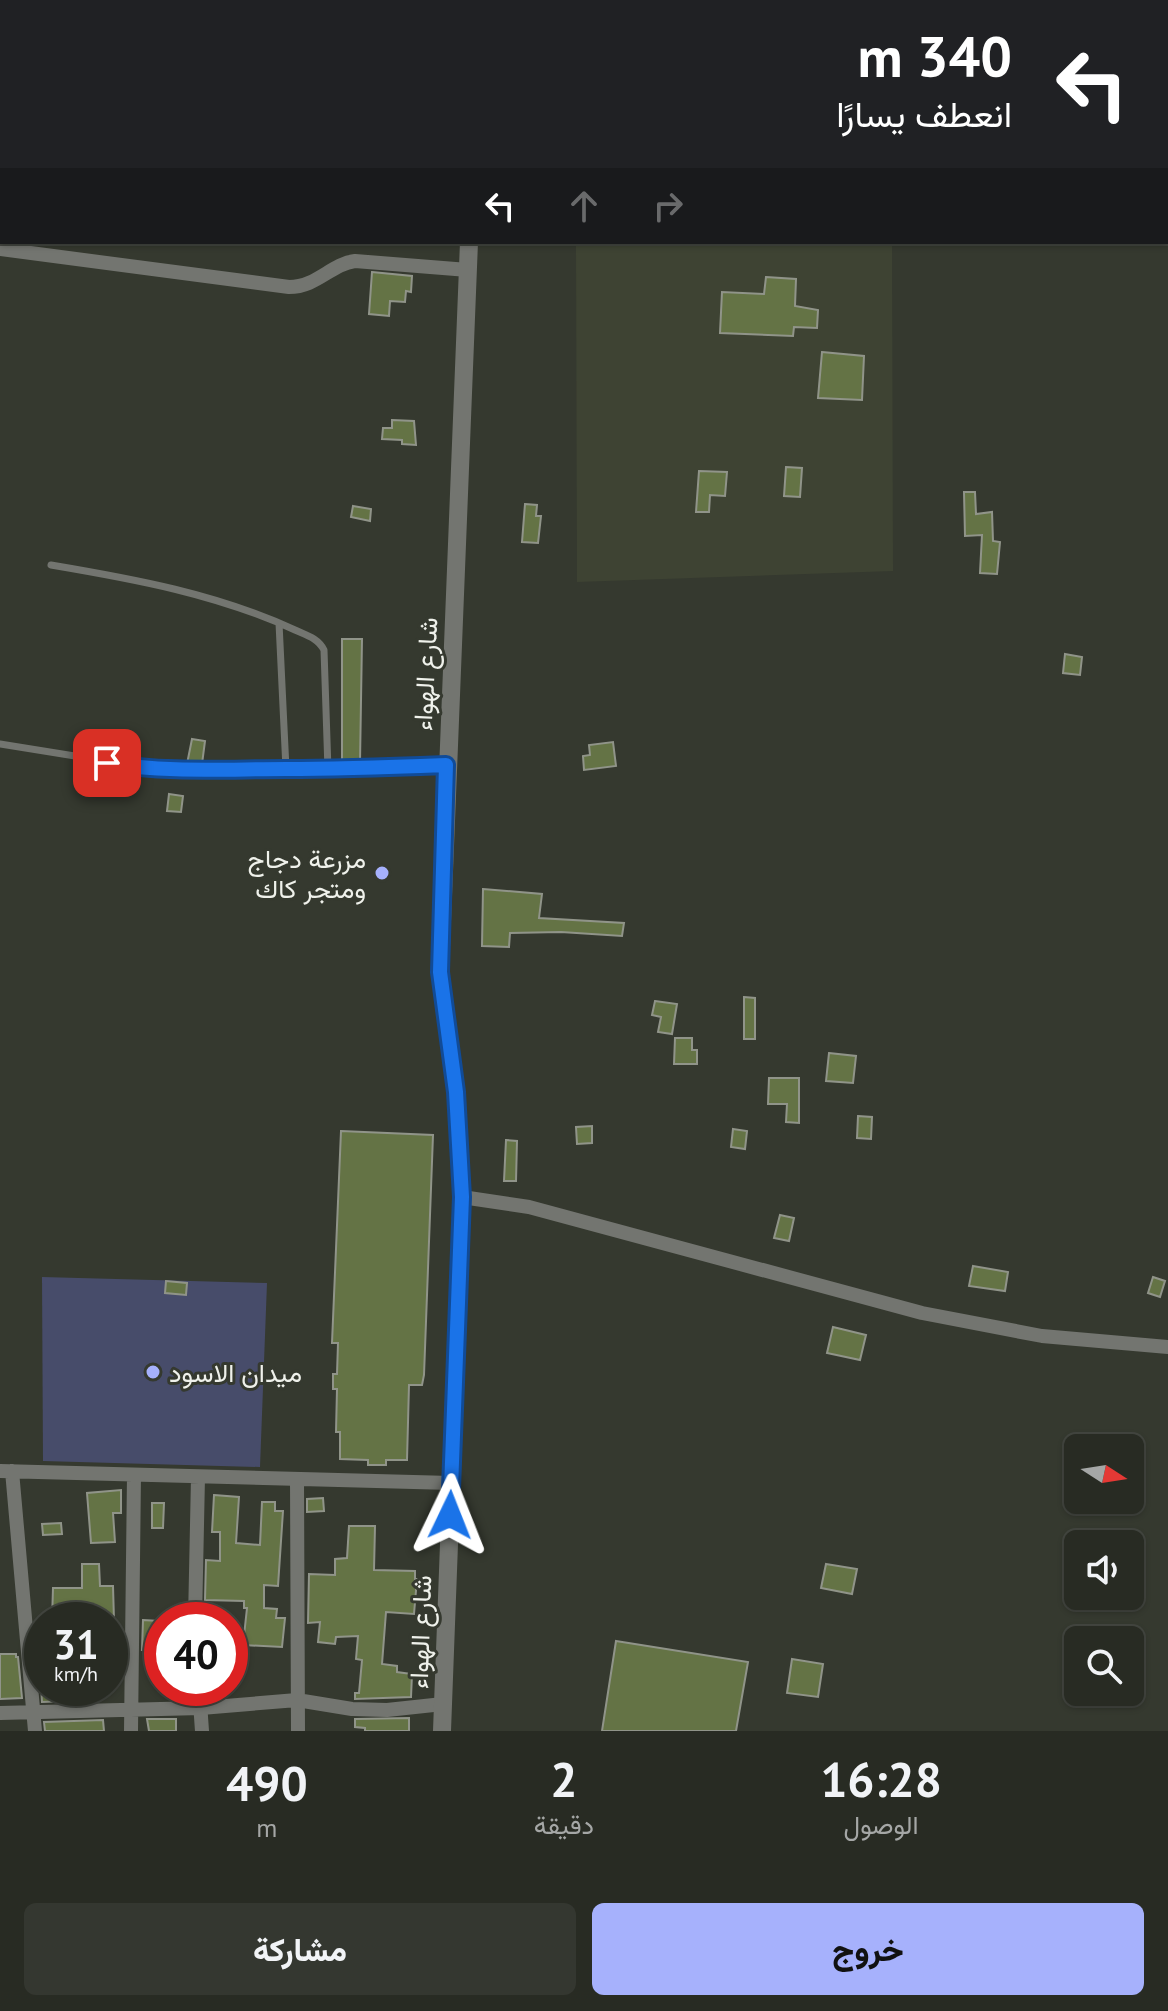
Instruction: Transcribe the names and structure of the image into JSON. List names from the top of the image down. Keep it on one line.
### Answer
{"streets":{"street":["شارع الهواء"]},"places":["مزرعة دجاج ومتجر كاك","ميدان الاسود"],"north":"right","page":{"turn":["340 m","انعطف يسارًا"],"speed":"31 km/h","limit":"40","eta":["16:28","الوصول","2","دقيقة","490","m"],"buttons":["خروج","مشاركة"]}}
